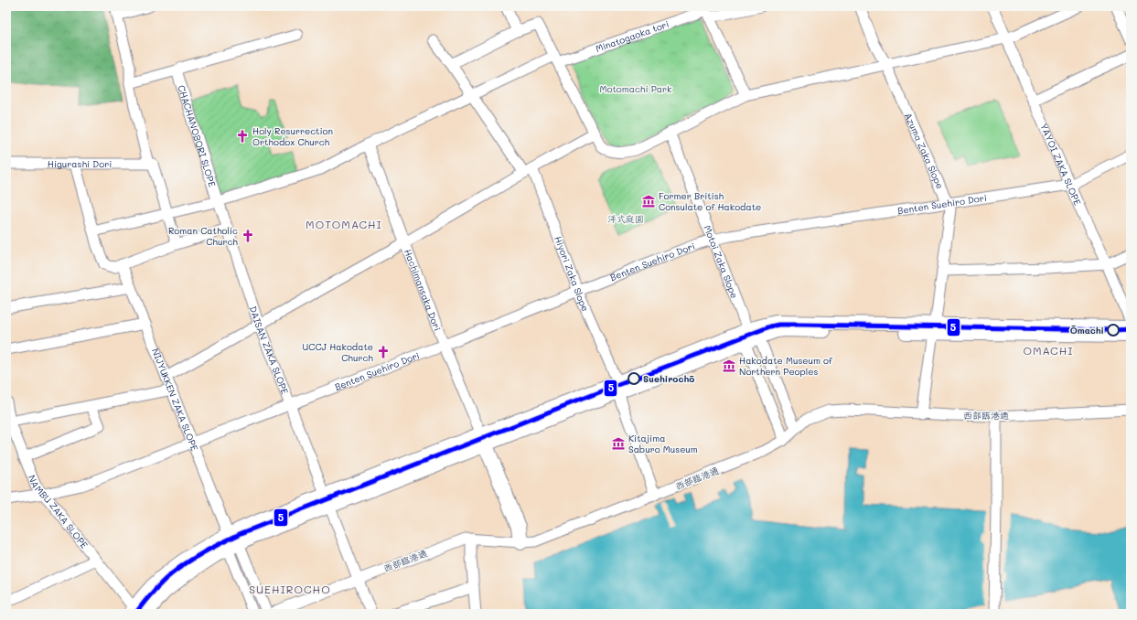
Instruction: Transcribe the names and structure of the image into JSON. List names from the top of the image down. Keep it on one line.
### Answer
{"streets":{"street":["Minatogaoka tori","CHACHANOBORI SLOPE","Azuma Zaka Slope","Higurashi Dori","YAYOI ZAKA SLOPE","Benten Suehiro Dori","Motoi Zaka Slope","Hiyori Zaka Slope","Hachimansaka Dori","DAISAN ZAKA SLOPE","NIJYUKKEN ZAKA SLOPE","西部臨港通","NAMBU ZAKA SLOPE"]},"crossings":[["Minatogaoka tori","CHACHANOBORI SLOPE"],["Minatogaoka tori","Hiyori Zaka Slope"],["Minatogaoka tori","Hachimansaka Dori"],["Minatogaoka tori","DAISAN ZAKA SLOPE"],["CHACHANOBORI SLOPE","DAISAN ZAKA SLOPE"],["Azuma Zaka Slope","Benten Suehiro Dori"],["Azuma Zaka Slope","西部臨港通"],["YAYOI ZAKA SLOPE","Benten Suehiro Dori"],["Benten Suehiro Dori","Motoi Zaka Slope"],["Benten Suehiro Dori","Hiyori Zaka Slope"],["Benten Suehiro Dori","Hachimansaka Dori"],["Benten Suehiro Dori","DAISAN ZAKA SLOPE"],["Benten Suehiro Dori","NIJYUKKEN ZAKA SLOPE"],["Benten Suehiro Dori","NAMBU ZAKA SLOPE"],["Hiyori Zaka Slope","西部臨港通"],["DAISAN ZAKA SLOPE","西部臨港通"]],"districts":["MOTOMACHI","OMACHI","SUEHIROCHO"],"parks":["Motomachi Park","洋式庭園"],"places":{"church":["Holy Resurrection Orthodox Church","Roman Catholic Church","UCCJ Hakodate Church"],"museum":["Former British Consulate of Hakodate","Hakodate Museum of Northern Peoples","Kitajima Saburo Museum"],"other":["Ōmachi","Suehirochō"]},"lines":["transit line 5"]}
